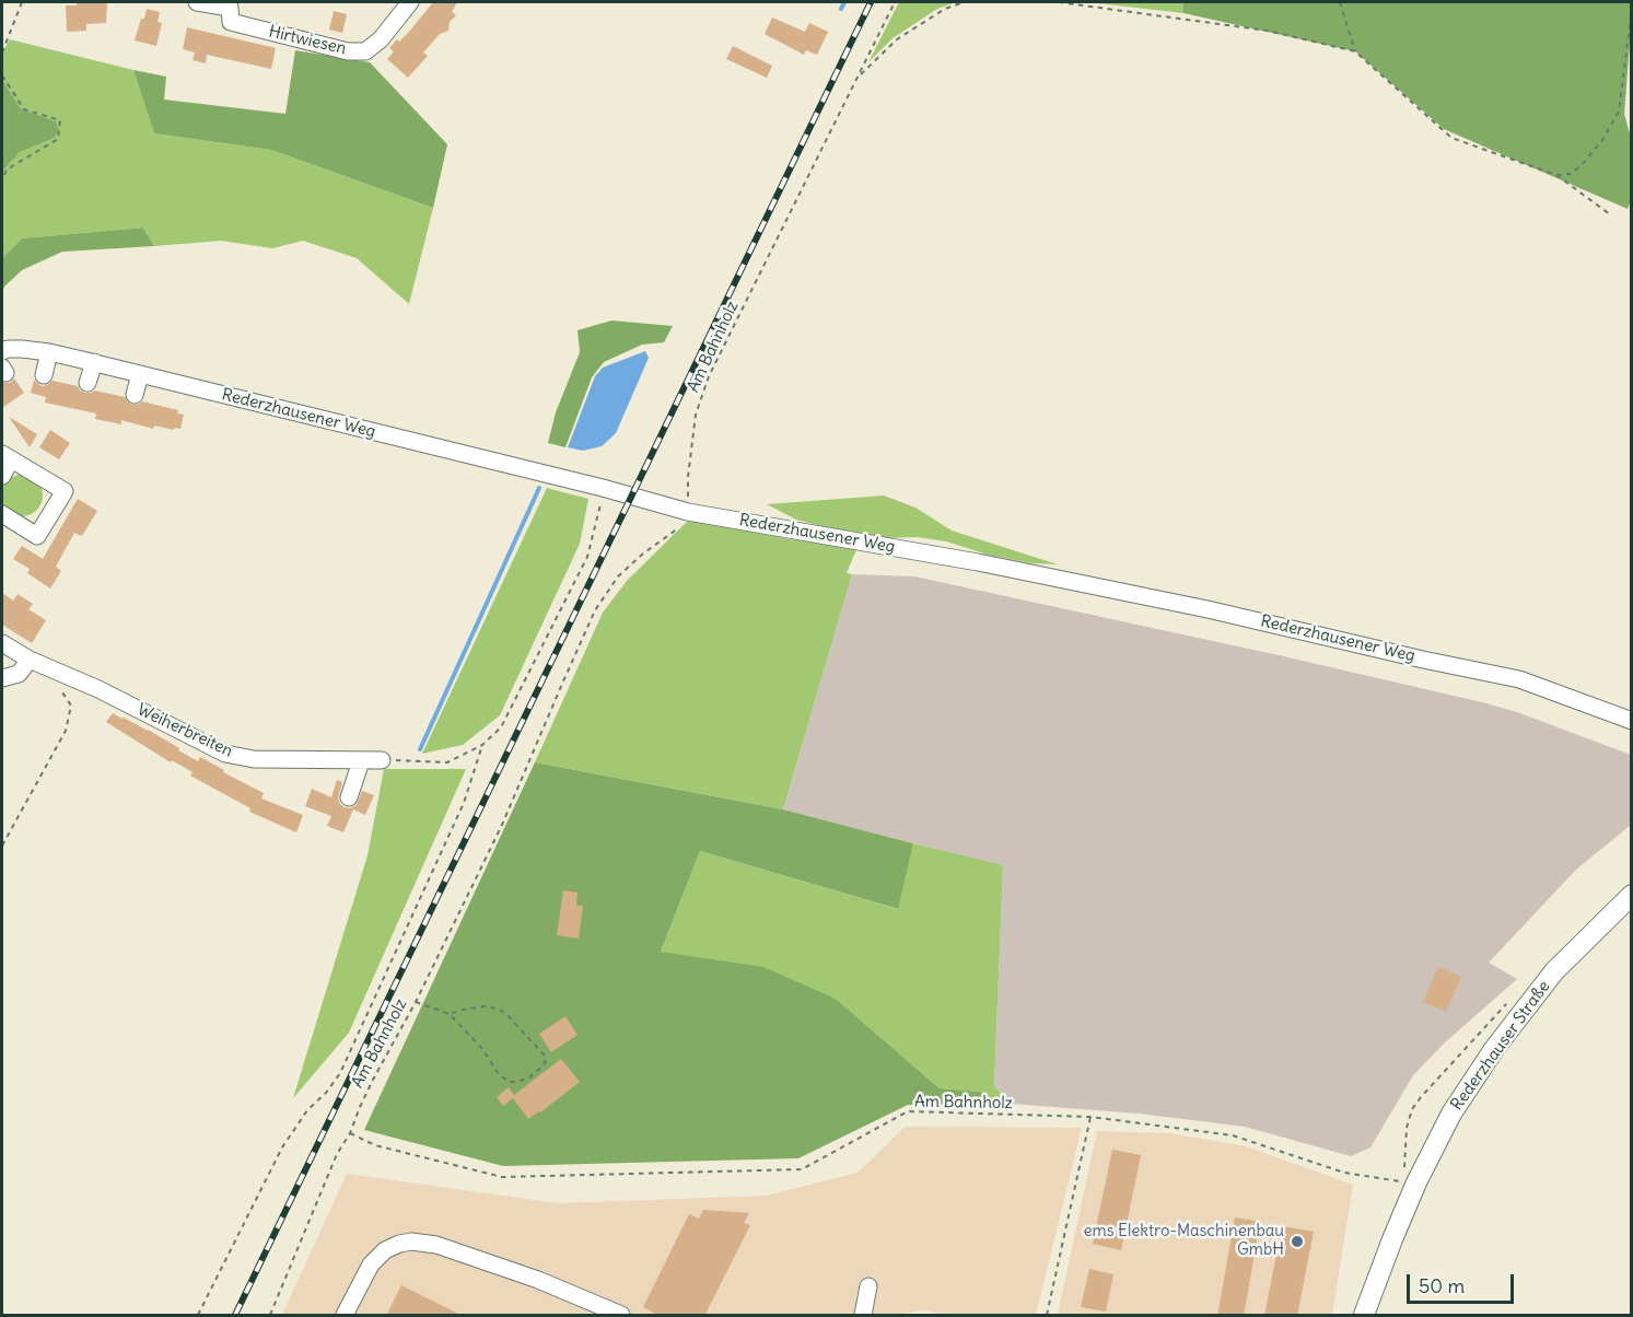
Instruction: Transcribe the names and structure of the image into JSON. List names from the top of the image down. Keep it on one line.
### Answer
{"streets":{"main road":["Rederzhauser Straße"],"street":["Hirtwiesen","Rederzhausener Weg","Weiherbreiten"],"path":["Am Bahnholz"]},"crossings":[["Am Bahnholz","Rederzhausener Weg"],["Am Bahnholz","Rederzhauser Straße"]],"places":["ems Elektro-Maschinenbau GmbH"],"scale_bar":"50 m"}
